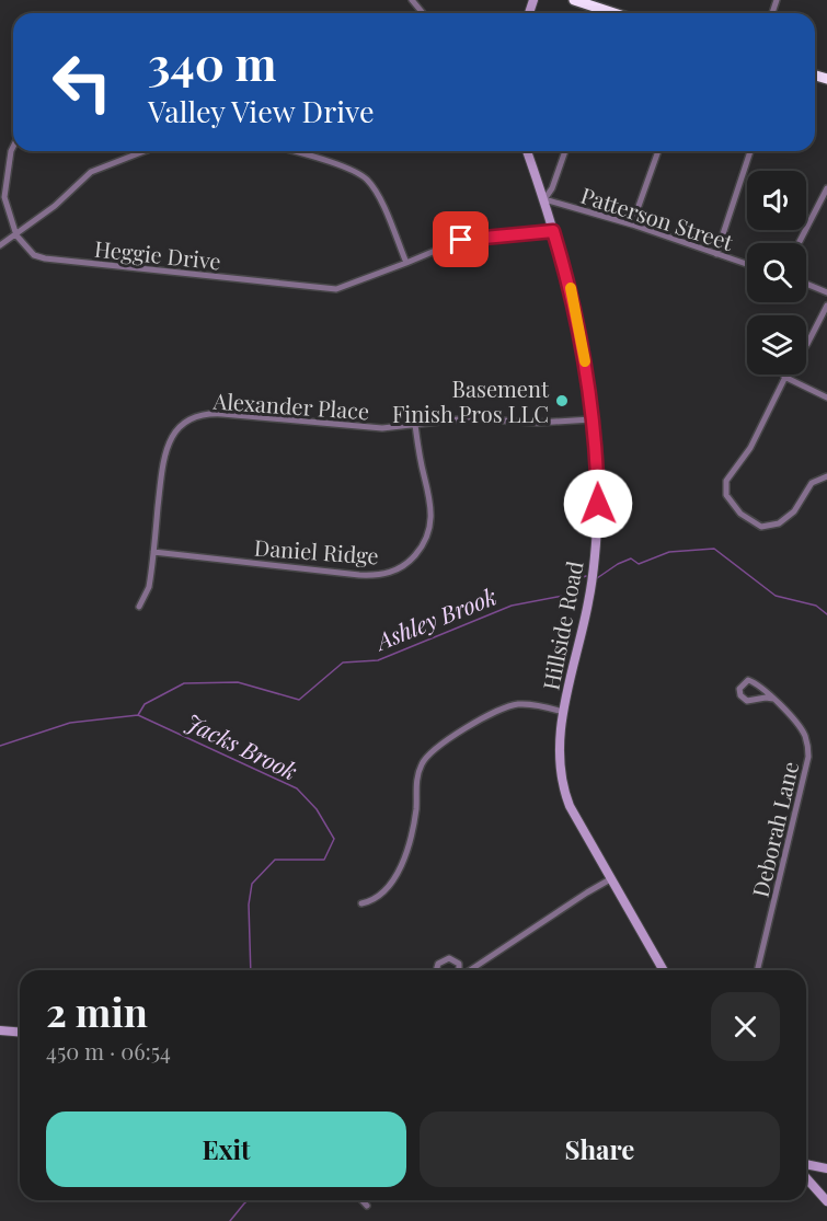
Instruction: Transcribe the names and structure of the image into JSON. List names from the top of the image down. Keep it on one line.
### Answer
{"streets":{"street":["Patterson Street","Heggie Drive","Alexander Place","Daniel Ridge","Hillside Road","Deborah Lane"]},"crossings":[["Patterson Street","Hillside Road"],["Heggie Drive","Hillside Road"],["Alexander Place","Daniel Ridge"],["Alexander Place","Hillside Road"]],"water":["Ashley Brook","Jacks Brook"],"places":["Basement Finish Pros LLC"],"page":{"turn":["340 m","Valley View Drive"],"heading":["2 min","450 m · 06:54"],"buttons":["Exit","Share"]}}
